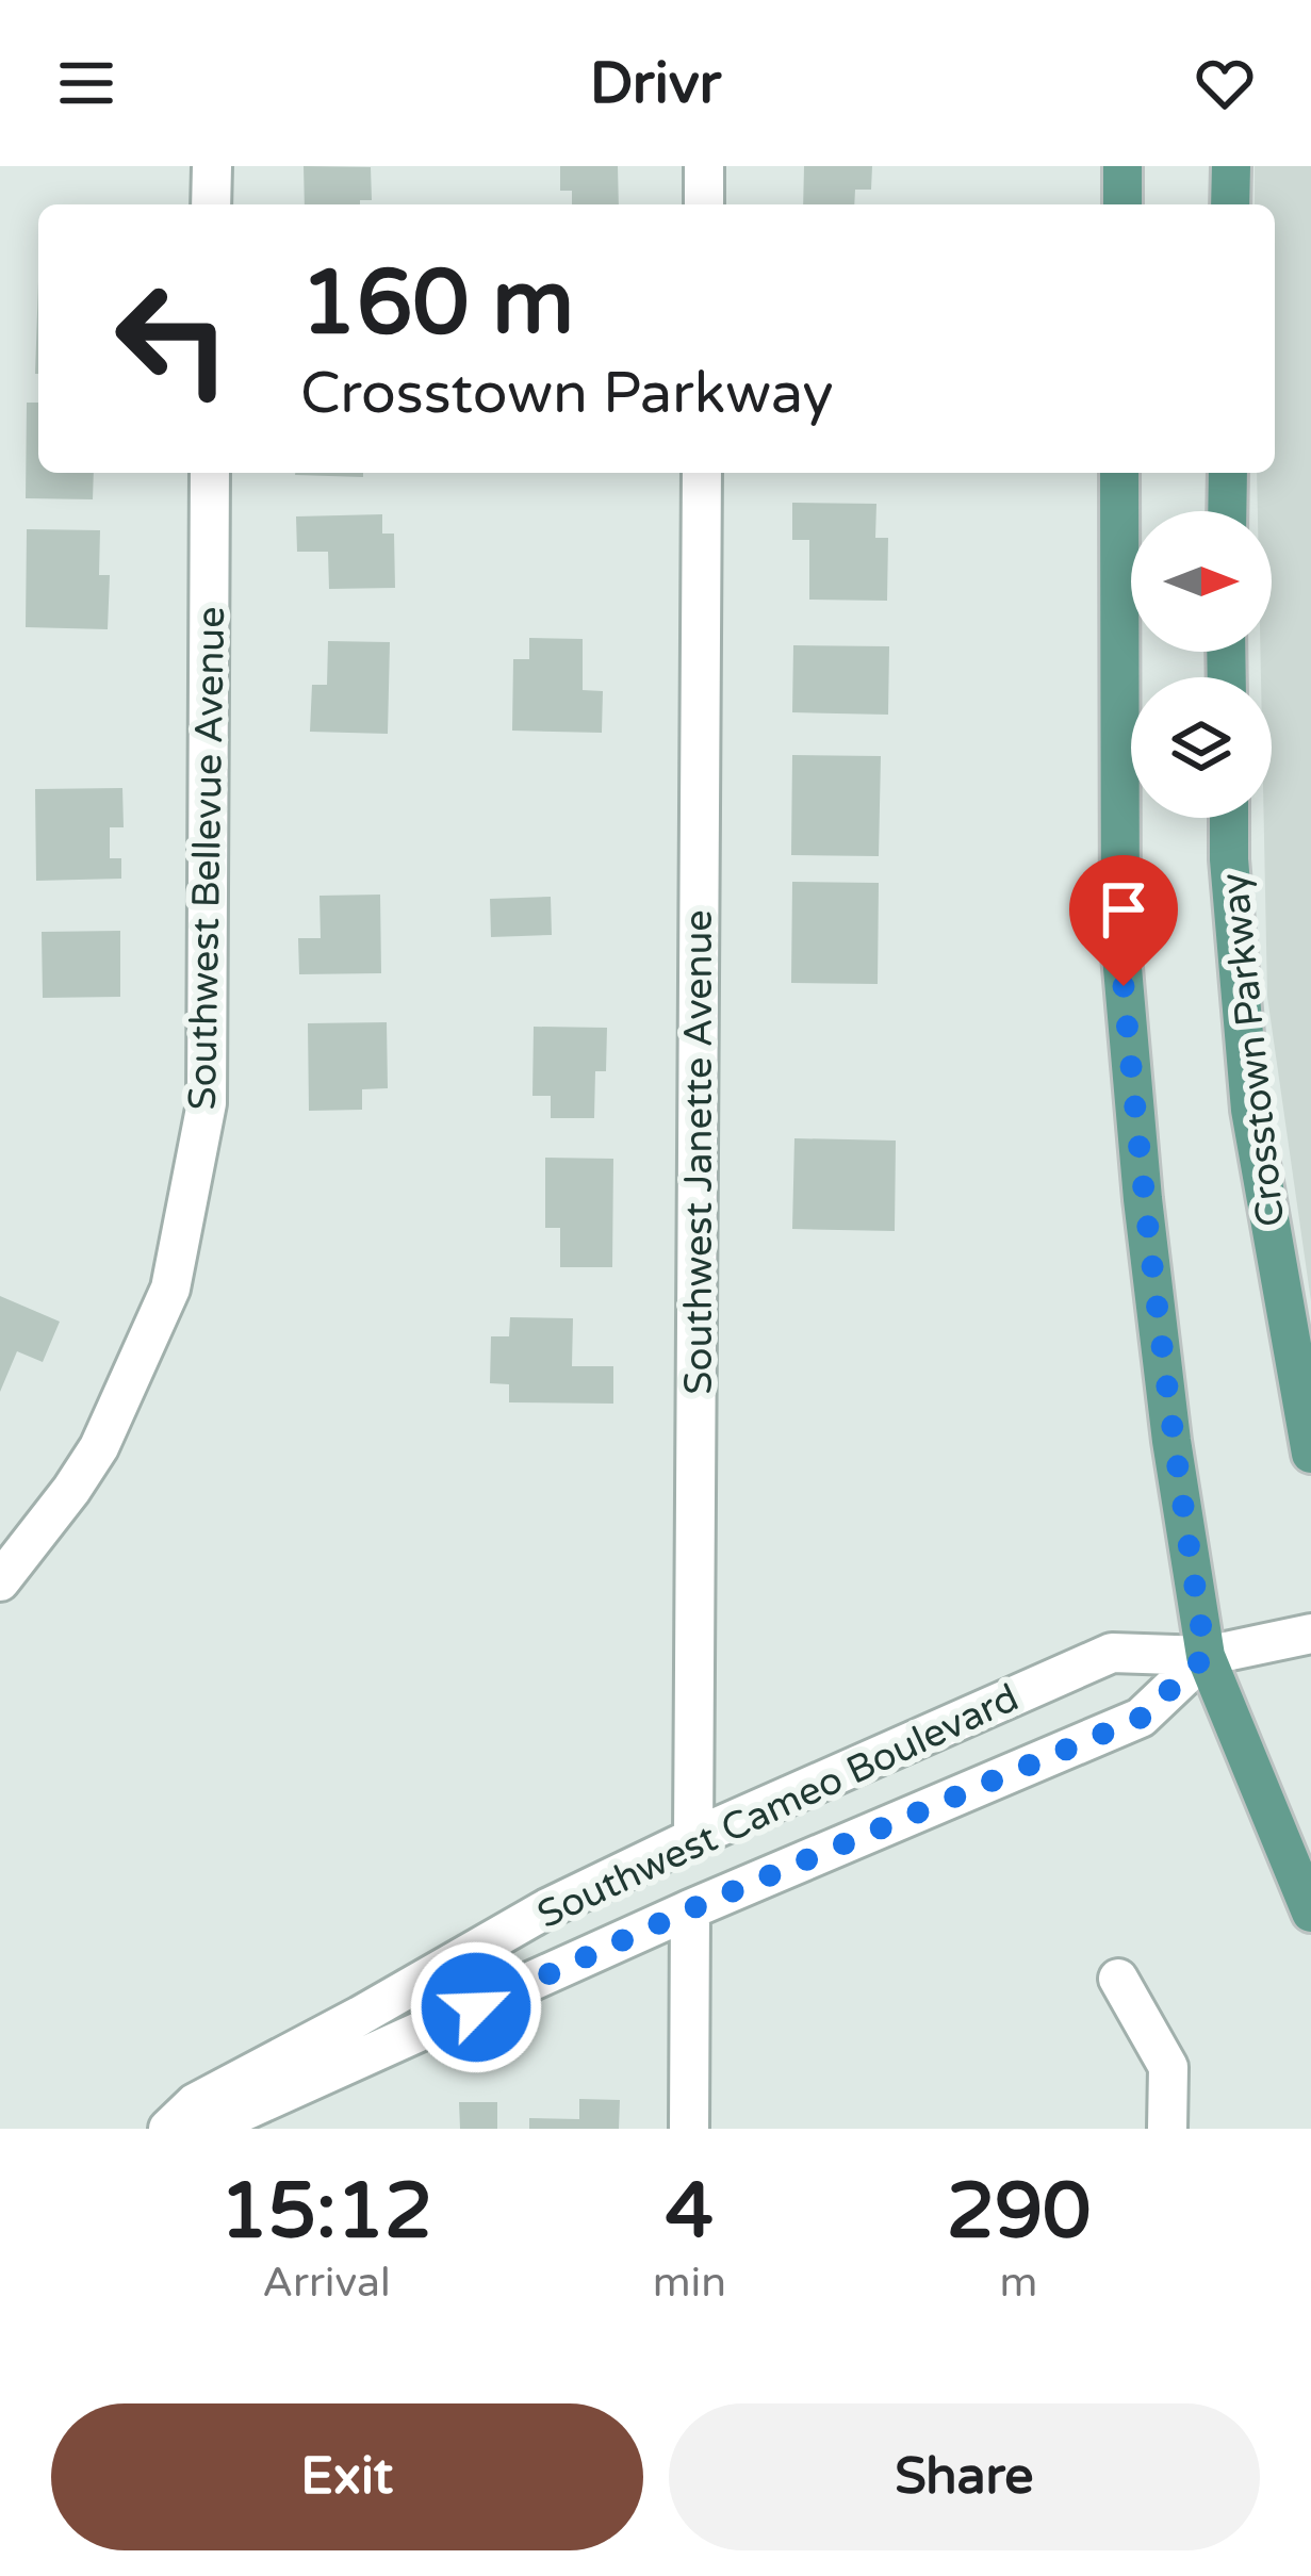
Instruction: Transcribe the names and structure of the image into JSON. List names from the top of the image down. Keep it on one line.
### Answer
{"streets":{"main road":["Crosstown Parkway"],"street":["Southwest Bellevue Avenue","Southwest Janette Avenue","Southwest Cameo Boulevard"]},"crossings":[["Southwest Janette Avenue","Southwest Cameo Boulevard"]],"north":"right","page":{"header":"Drivr","turn":["160 m","Crosstown Parkway"],"eta":["15:12","Arrival","4","min","290","m"],"buttons":["Exit","Share"]}}
